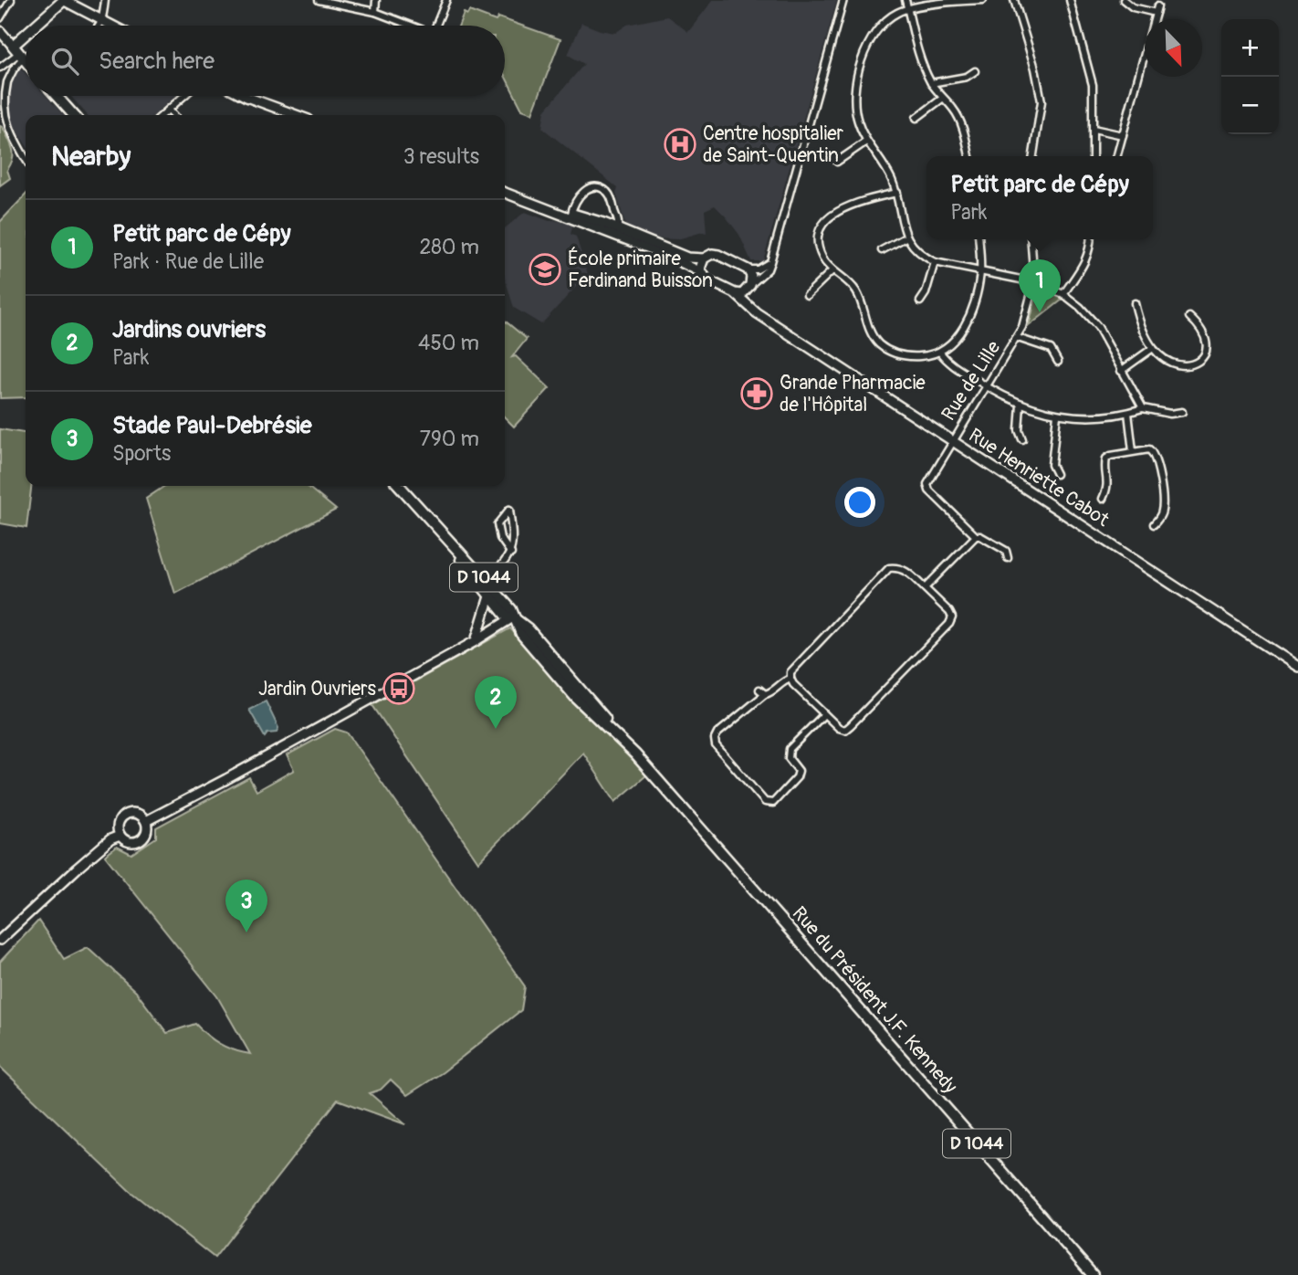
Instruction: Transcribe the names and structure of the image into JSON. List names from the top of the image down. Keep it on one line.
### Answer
{"streets":{"main road":["D 1044","Rue du Président J.F. Kennedy"],"street":["Rue de Lille","Rue Henriette Cabot"]},"crossings":[["Rue de Lille","Rue Henriette Cabot"]],"places":{"hospital":["Centre hospitalier de Saint-Quentin"],"school or university":["École primaire Ferdinand Buisson"],"pharmacy":["Grande Pharmacie de l'Hôpital"],"bus stop":["Jardin Ouvriers"]},"north":"bottom right","page":{"map_buttons":["+","−"],"search":"Search here","heading":["Nearby","3 results"],"popup":["Petit parc de Cépy","Park"],"list":[{"mark":"1","name":"Petit parc de Cépy","note":"Park · Rue de Lille","value":"280 m"},{"mark":"2","name":"Jardins ouvriers","note":"Park","value":"450 m"},{"mark":"3","name":"Stade Paul-Debrésie","note":"Sports","value":"790 m"}],"pins":["1","2","3"]}}
